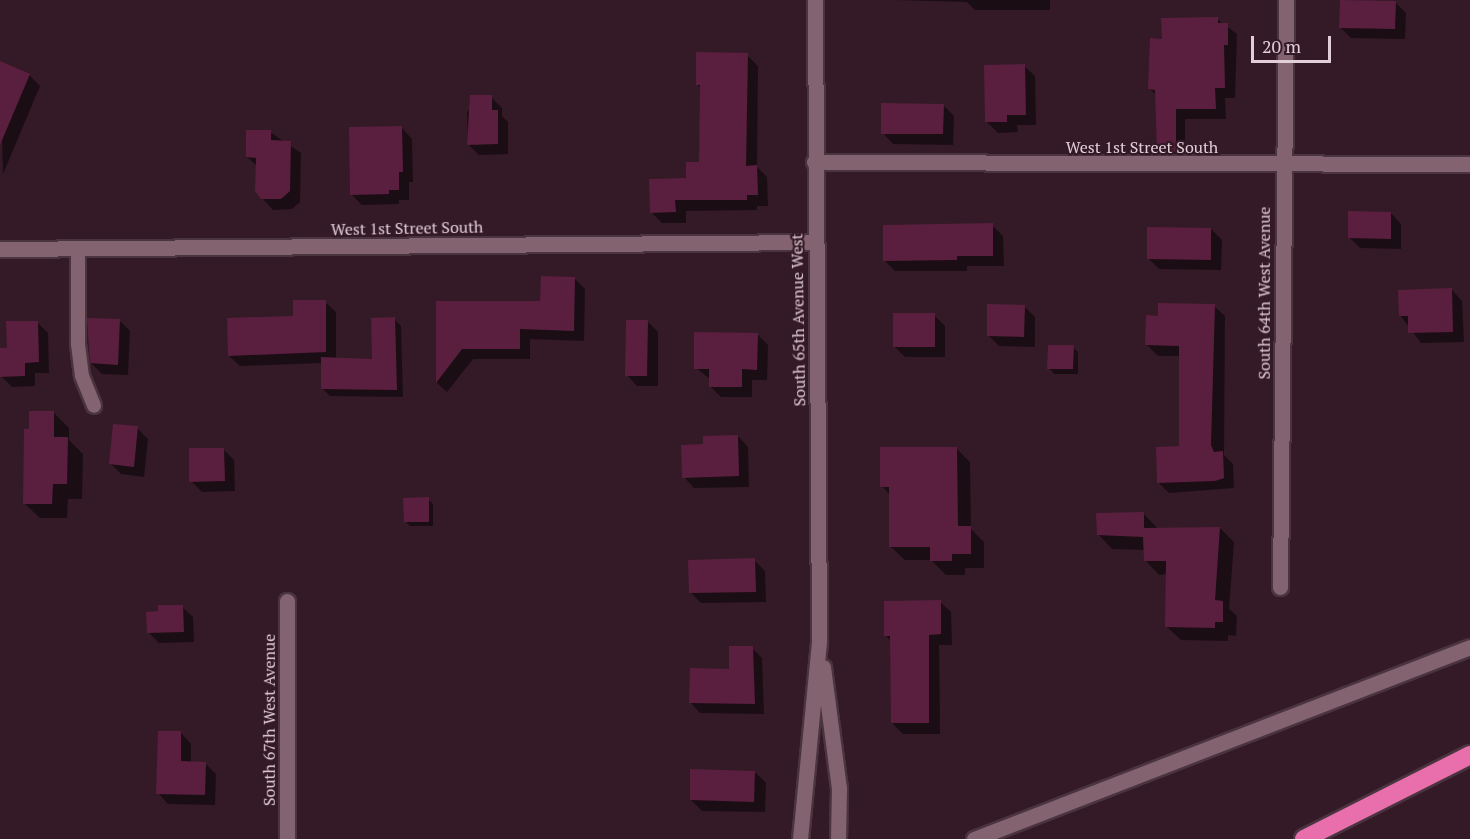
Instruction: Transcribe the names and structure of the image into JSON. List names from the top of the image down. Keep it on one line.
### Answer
{"streets":{"street":["West 1st Street South","South 64th West Avenue","South 65th Avenue West","South 67th West Avenue"]},"crossings":[["West 1st Street South","South 64th West Avenue"],["West 1st Street South","South 65th Avenue West"]],"scale_bar":"20 m"}
